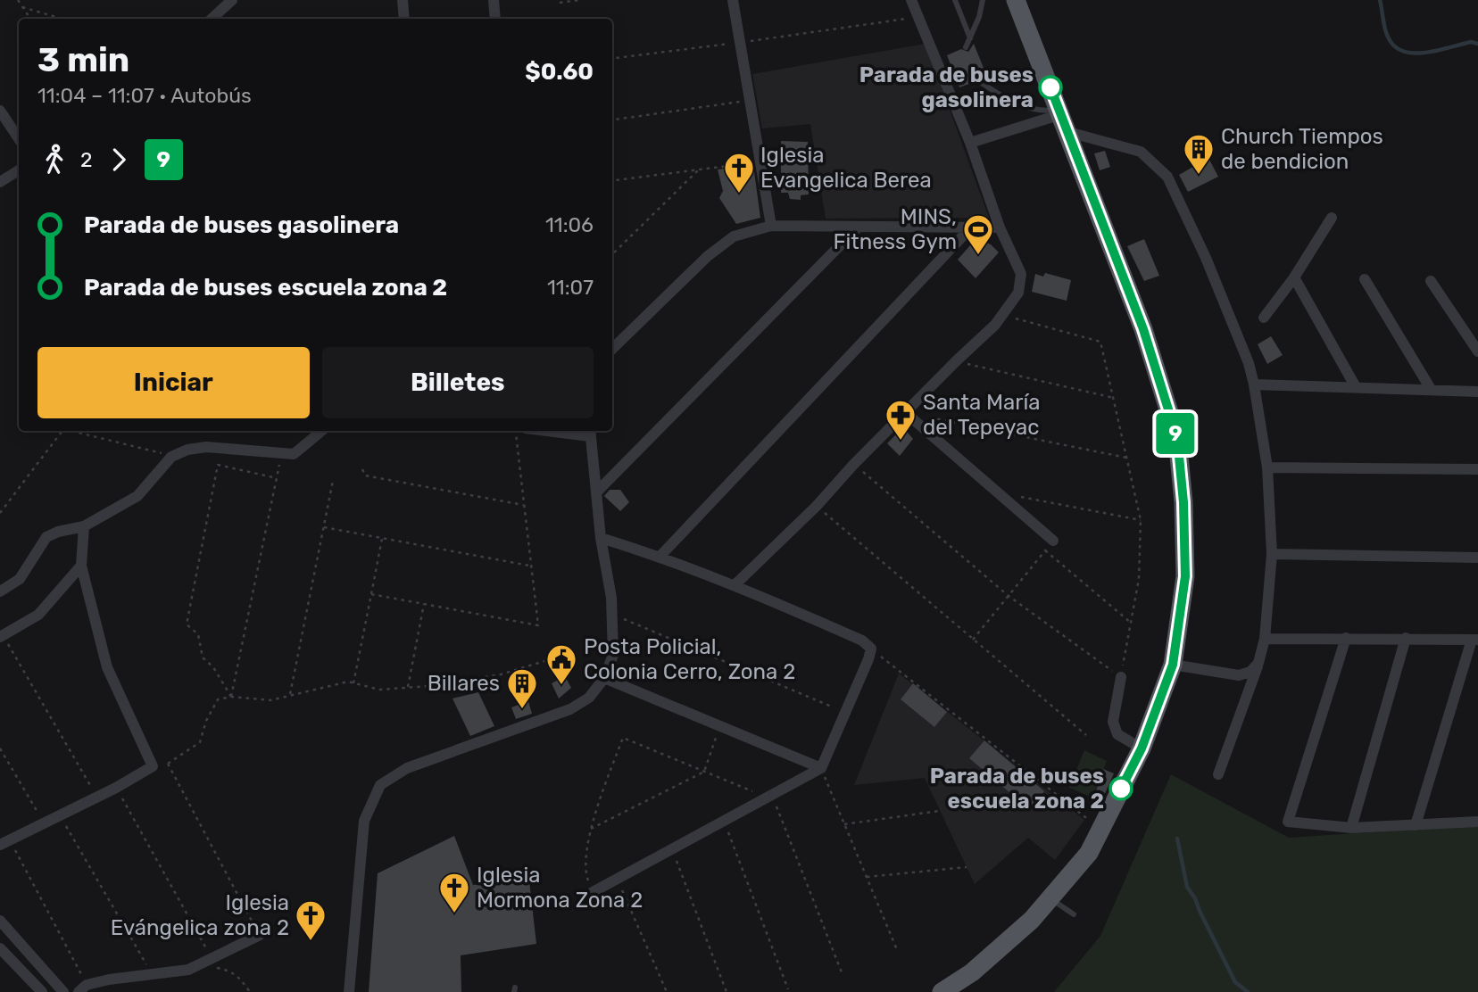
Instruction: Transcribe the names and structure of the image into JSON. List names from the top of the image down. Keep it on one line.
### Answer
{"places":{"other":["Parada de buses gasolinera","Parada de buses escuela zona 2"],"building":["Church Tiempos de bendicion","Billares"],"church":["Iglesia Evangelica Berea","Iglesia Mormona Zona 2","Iglesia Evángelica zona 2"],"sports":["MINS, Fitness Gym"],"pharmacy":["Santa María del Tepeyac"],"public building":["Posta Policial, Colonia Cerro, Zona 2"]},"lines":["bus line 9"],"page":{"on_map":"9","heading":["3 min","11:04 – 11:07 · Autobús","$0.60"],"legs":["2","9"],"list":[{"name":"Parada de buses gasolinera","value":"11:06"},{"name":"Parada de buses escuela zona 2","value":"11:07"}],"buttons":["Iniciar","Billetes"]}}
